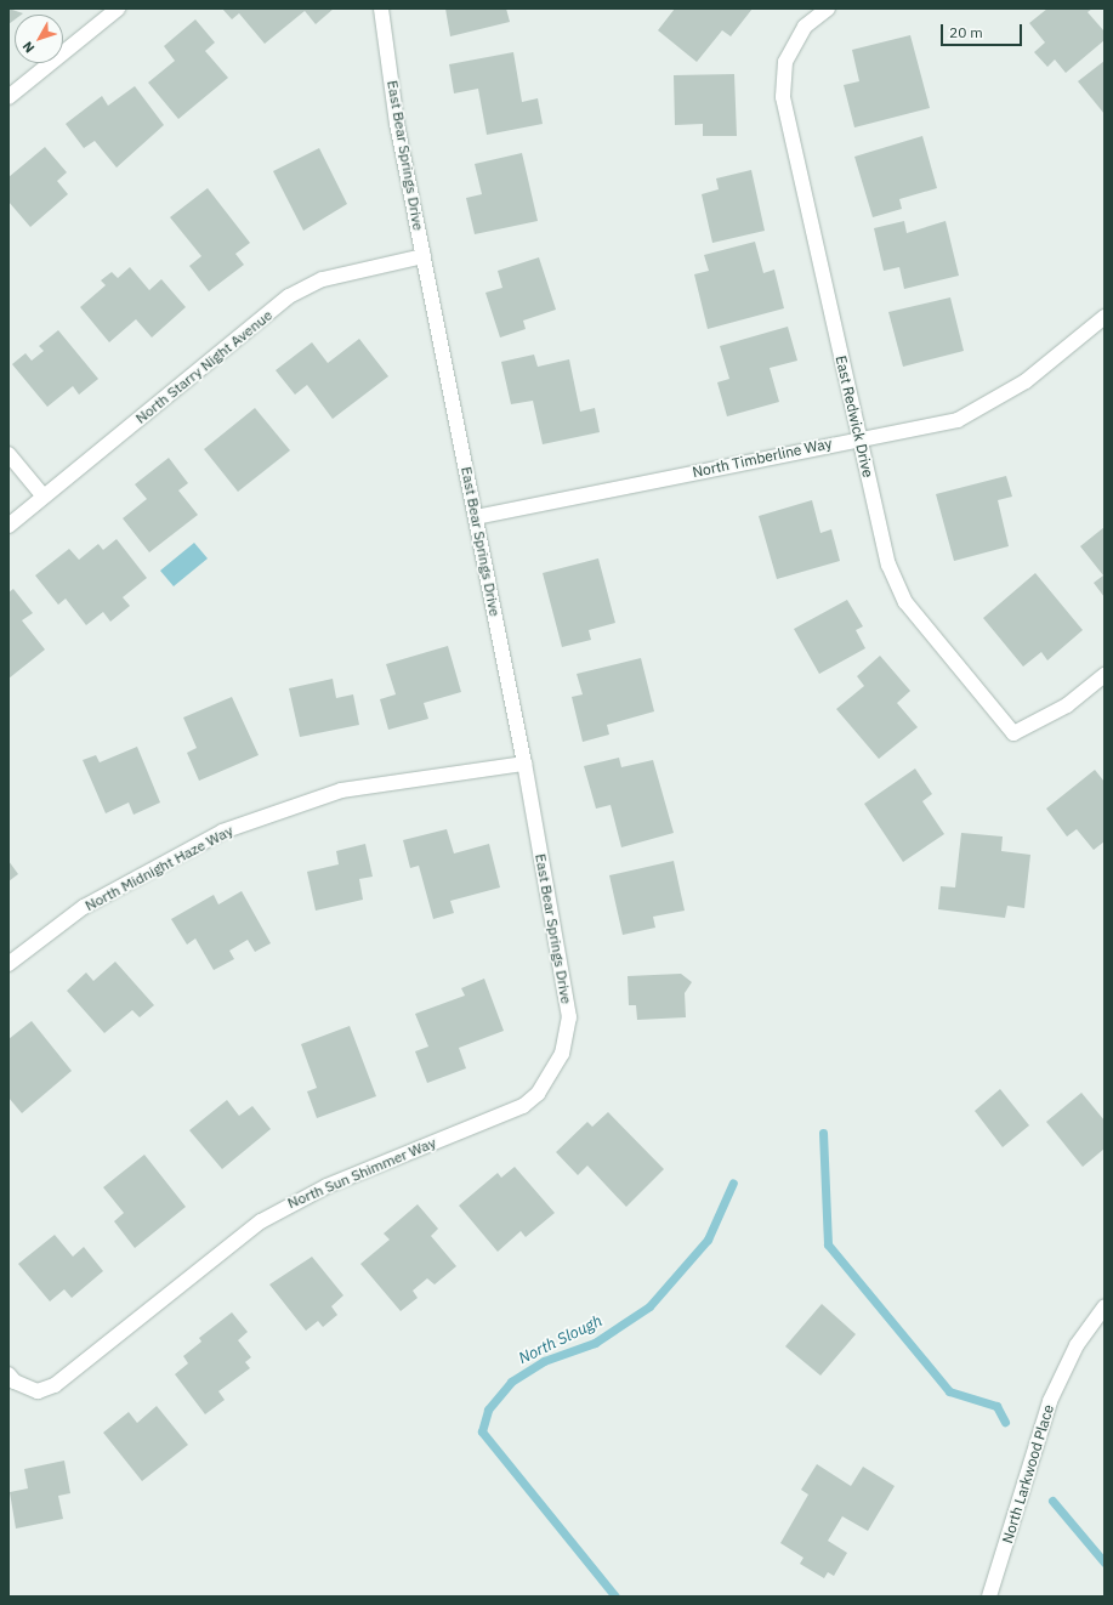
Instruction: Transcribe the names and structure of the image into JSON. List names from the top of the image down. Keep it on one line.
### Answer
{"streets":{"street":["East Bear Springs Drive","North Starry Night Avenue","East Redwick Drive","North Timberline Way","North Midnight Haze Way","North Sun Shimmer Way","North Larkwood Place"]},"crossings":[["East Bear Springs Drive","North Starry Night Avenue"],["East Bear Springs Drive","North Timberline Way"],["East Bear Springs Drive","North Midnight Haze Way"],["East Bear Springs Drive","North Sun Shimmer Way"],["East Redwick Drive","North Timberline Way"]],"water":["North Slough"],"scale_bar":"20 m","north":"bottom left"}
